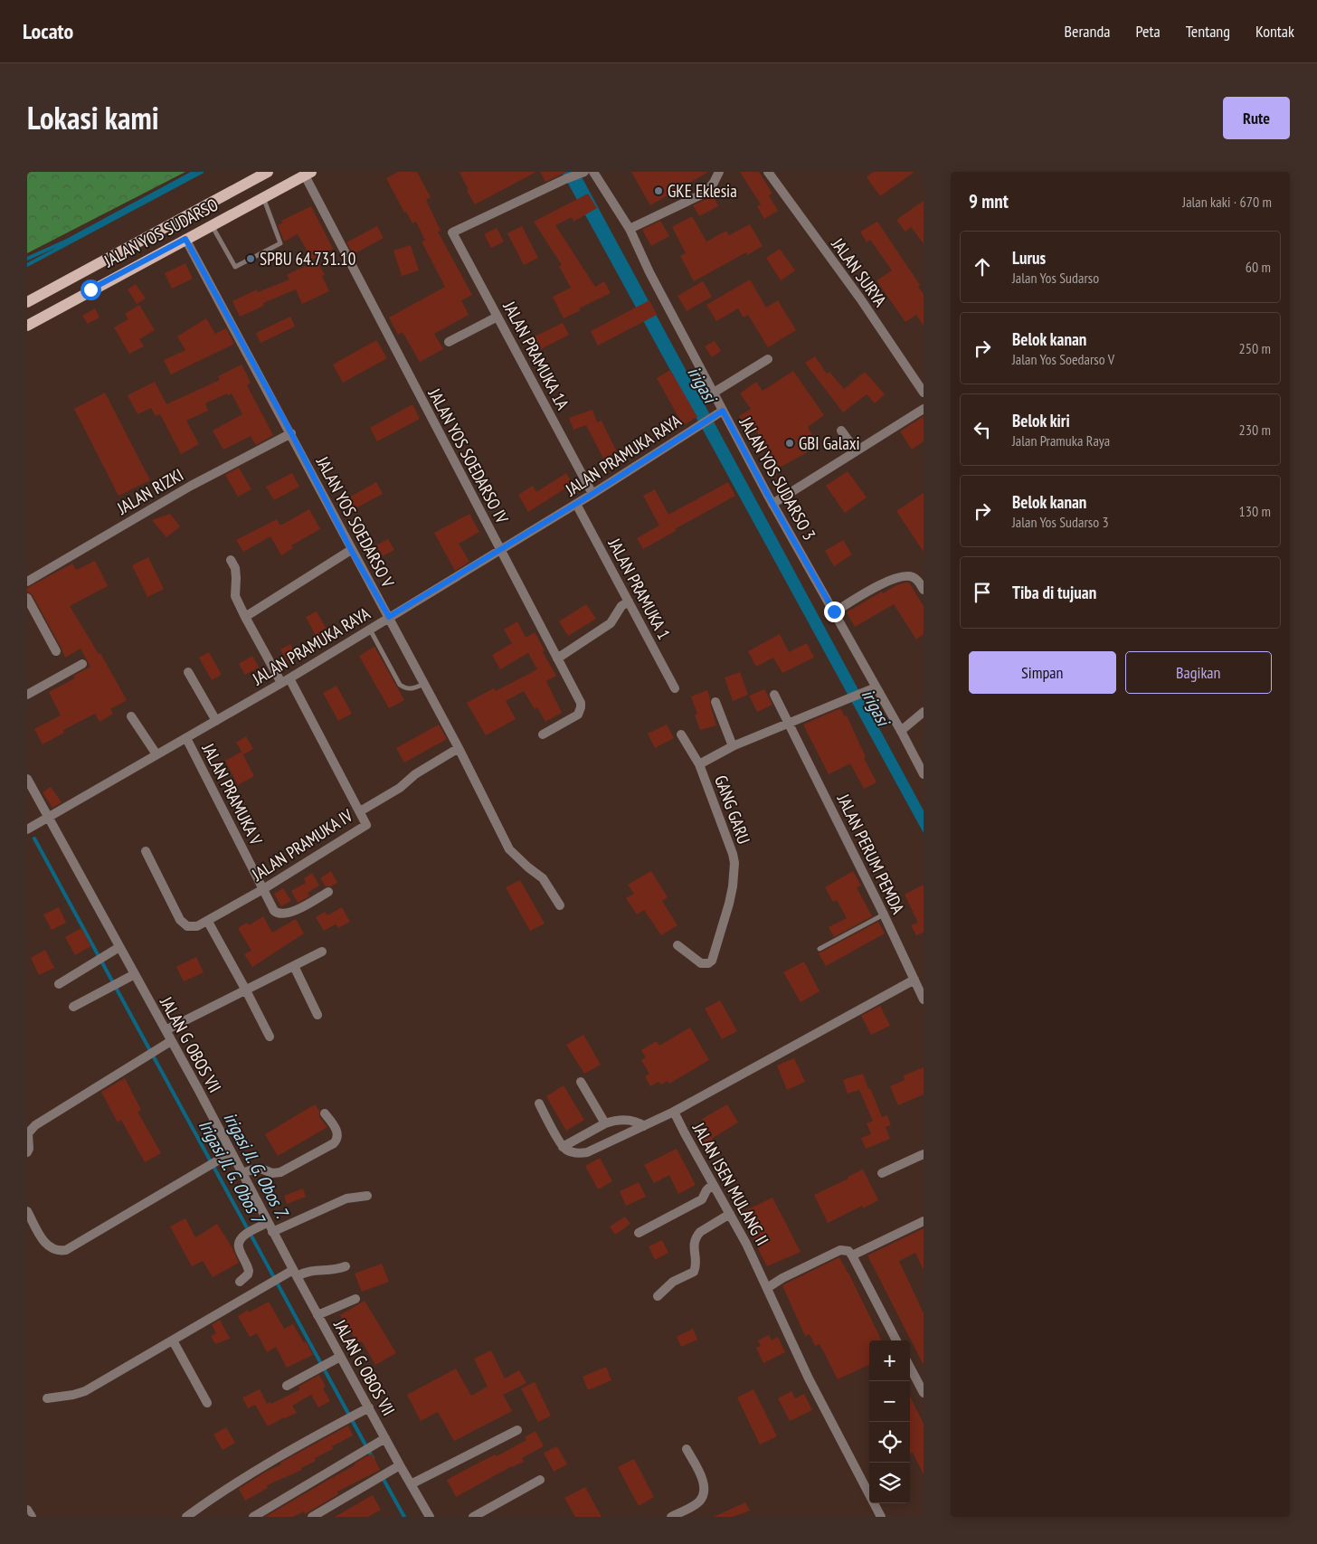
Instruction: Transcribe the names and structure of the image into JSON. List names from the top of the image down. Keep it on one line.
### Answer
{"streets":{"main road":["JALAN YOS SUDARSO"],"street":["JALAN SURYA","JALAN PRAMUKA 1A","JALAN PRAMUKA RAYA","JALAN YOS SOEDARSO IV","JALAN YOS SUDARSO 3","JALAN RIZKI","JALAN YOS SOEDARSO V","JALAN PRAMUKA 1","JALAN PRAMUKA V","GANG GARU","JALAN PRAMUKA IV","JALAN PERUM PEMDA","JALAN G OBOS VII","JALAN ISEN MULANG II"]},"crossings":[["JALAN YOS SUDARSO","JALAN YOS SOEDARSO IV"],["JALAN YOS SUDARSO","JALAN YOS SOEDARSO V"],["JALAN PRAMUKA 1A","JALAN PRAMUKA RAYA"],["JALAN PRAMUKA RAYA","JALAN YOS SOEDARSO IV"],["JALAN PRAMUKA RAYA","JALAN YOS SUDARSO 3"],["JALAN PRAMUKA RAYA","JALAN YOS SOEDARSO V"],["JALAN PRAMUKA RAYA","JALAN PRAMUKA 1"],["JALAN PRAMUKA RAYA","JALAN PRAMUKA V"],["JALAN PRAMUKA RAYA","JALAN PRAMUKA IV"],["JALAN PRAMUKA RAYA","JALAN G OBOS VII"],["JALAN YOS SUDARSO 3","GANG GARU"],["JALAN RIZKI","JALAN YOS SOEDARSO V"],["JALAN PRAMUKA V","JALAN PRAMUKA IV"],["GANG GARU","JALAN PERUM PEMDA"],["JALAN PERUM PEMDA","JALAN ISEN MULANG II"]],"water":["irigasi","irigasi Jl. G. Obos 7.","Irigasi Jl. G. Obos 7"],"places":["GKE Eklesia","SPBU 64.731.10","GBI Galaxi"],"page":{"header":"Locato","nav":["Beranda","Peta","Tentang","Kontak"],"title":"Lokasi kami","buttons":["Rute",["Simpan","Bagikan"]],"heading":["9 mnt","Jalan kaki · 670 m"],"list":[["Lurus","Jalan Yos Sudarso","60 m"],["Belok kanan","Jalan Yos Soedarso V","250 m"],["Belok kiri","Jalan Pramuka Raya","230 m"],["Belok kanan","Jalan Yos Sudarso 3","130 m"],"Tiba di tujuan"],"map_buttons":["+","−"]}}
